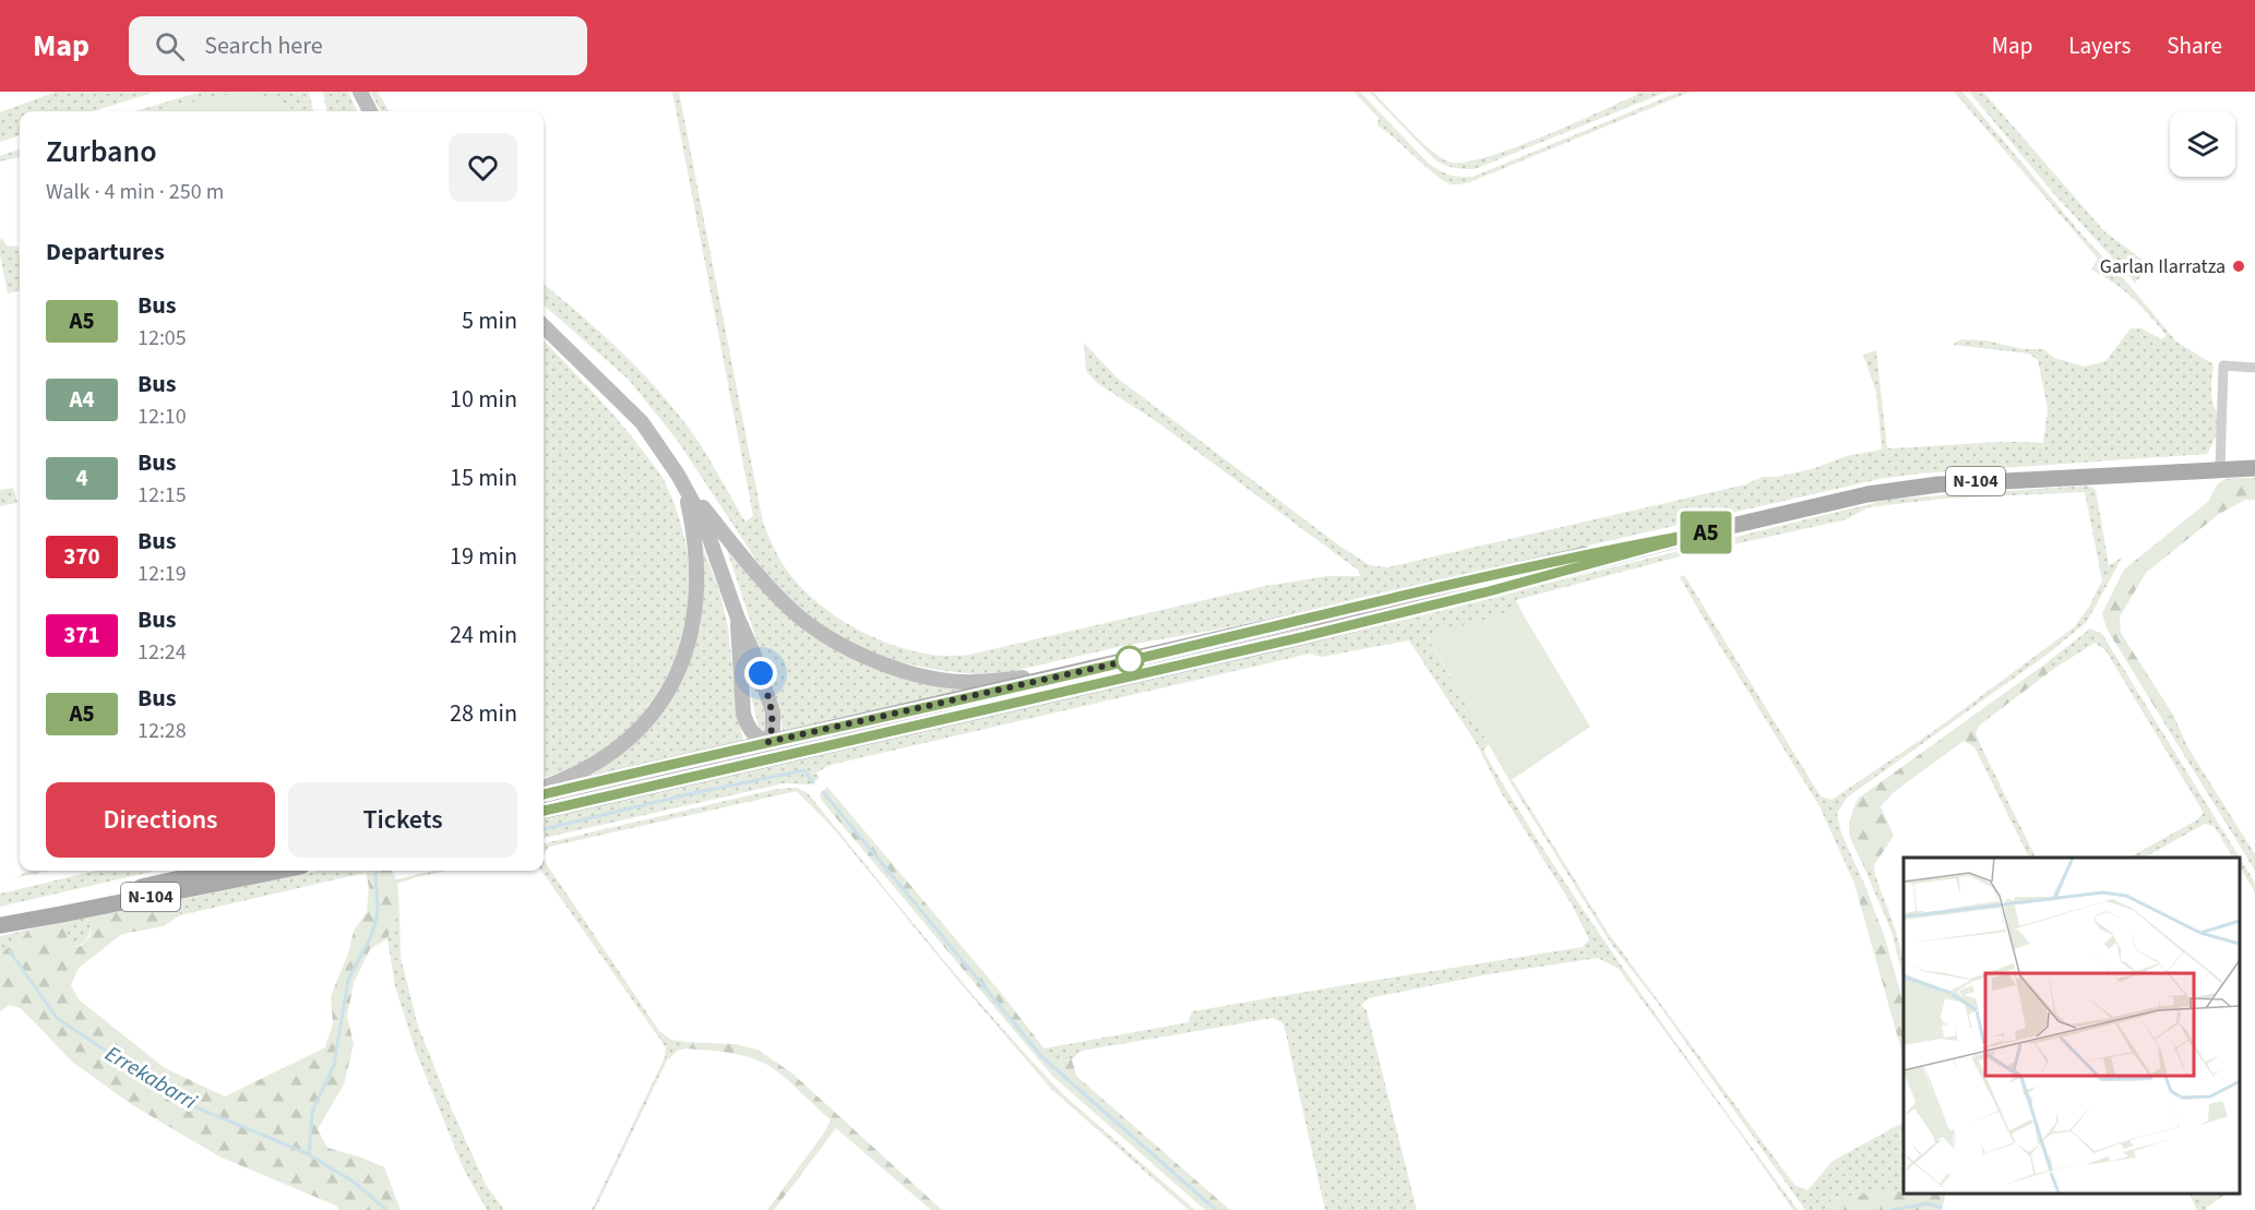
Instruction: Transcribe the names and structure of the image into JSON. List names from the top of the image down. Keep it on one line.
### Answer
{"streets":{"main road":["N-104"]},"water":["Errekabarri"],"places":["Garlan Ilarratza"],"lines":["bus line A5"],"page":{"header":"Map","search":"Search here","nav":["Map","Layers","Share"],"on_map":"A5","heading":[["Zurbano","Walk · 4 min · 250 m"],"Departures"],"list":[{"mark":"A5","name":"Bus","note":"12:05","value":"5 min"},{"mark":"A4","name":"Bus","note":"12:10","value":"10 min"},{"mark":"4","name":"Bus","note":"12:15","value":"15 min"},{"mark":"370","name":"Bus","note":"12:19","value":"19 min"},{"mark":"371","name":"Bus","note":"12:24","value":"24 min"},{"mark":"A5","name":"Bus","note":"12:28","value":"28 min"}],"buttons":["Directions","Tickets"]}}
